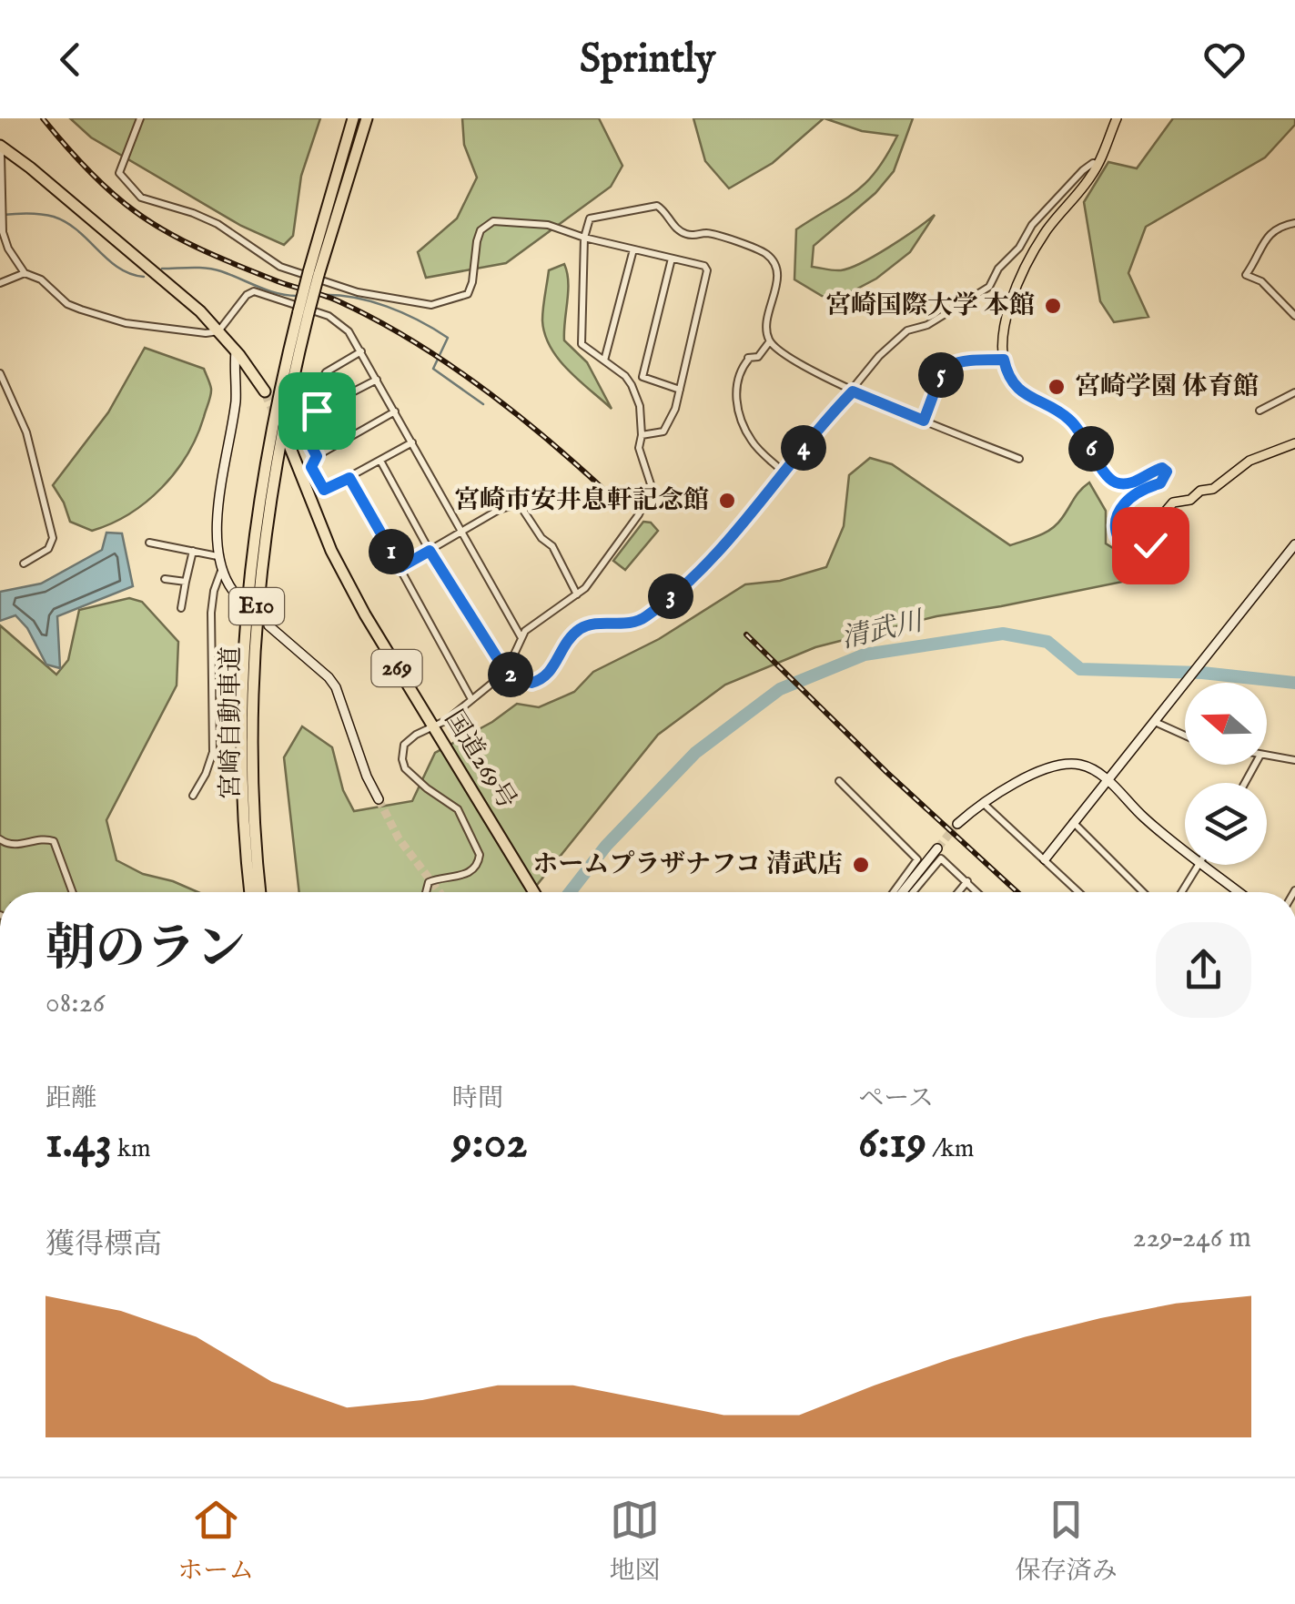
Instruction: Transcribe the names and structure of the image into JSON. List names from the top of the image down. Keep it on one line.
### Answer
{"streets":{"highway":["E10","269","宮崎自動車道","国道269号"]},"water":["清武川"],"places":["宮崎国際大学 本館","宮崎学園 体育館","宮崎市安井息軒記念館","ホームプラザナフコ 清武店"],"north":"left","page":{"header":"Sprintly","pins":["5","4","6","1","3","2"],"heading":["朝のラン","08:26"],"stats":[["距離","1.43 km"],["時間","9:02"],["ペース","6:19 /km"]],"chart":["獲得標高","229–246 m"],"tabs":["ホーム","地図","保存済み"]}}
